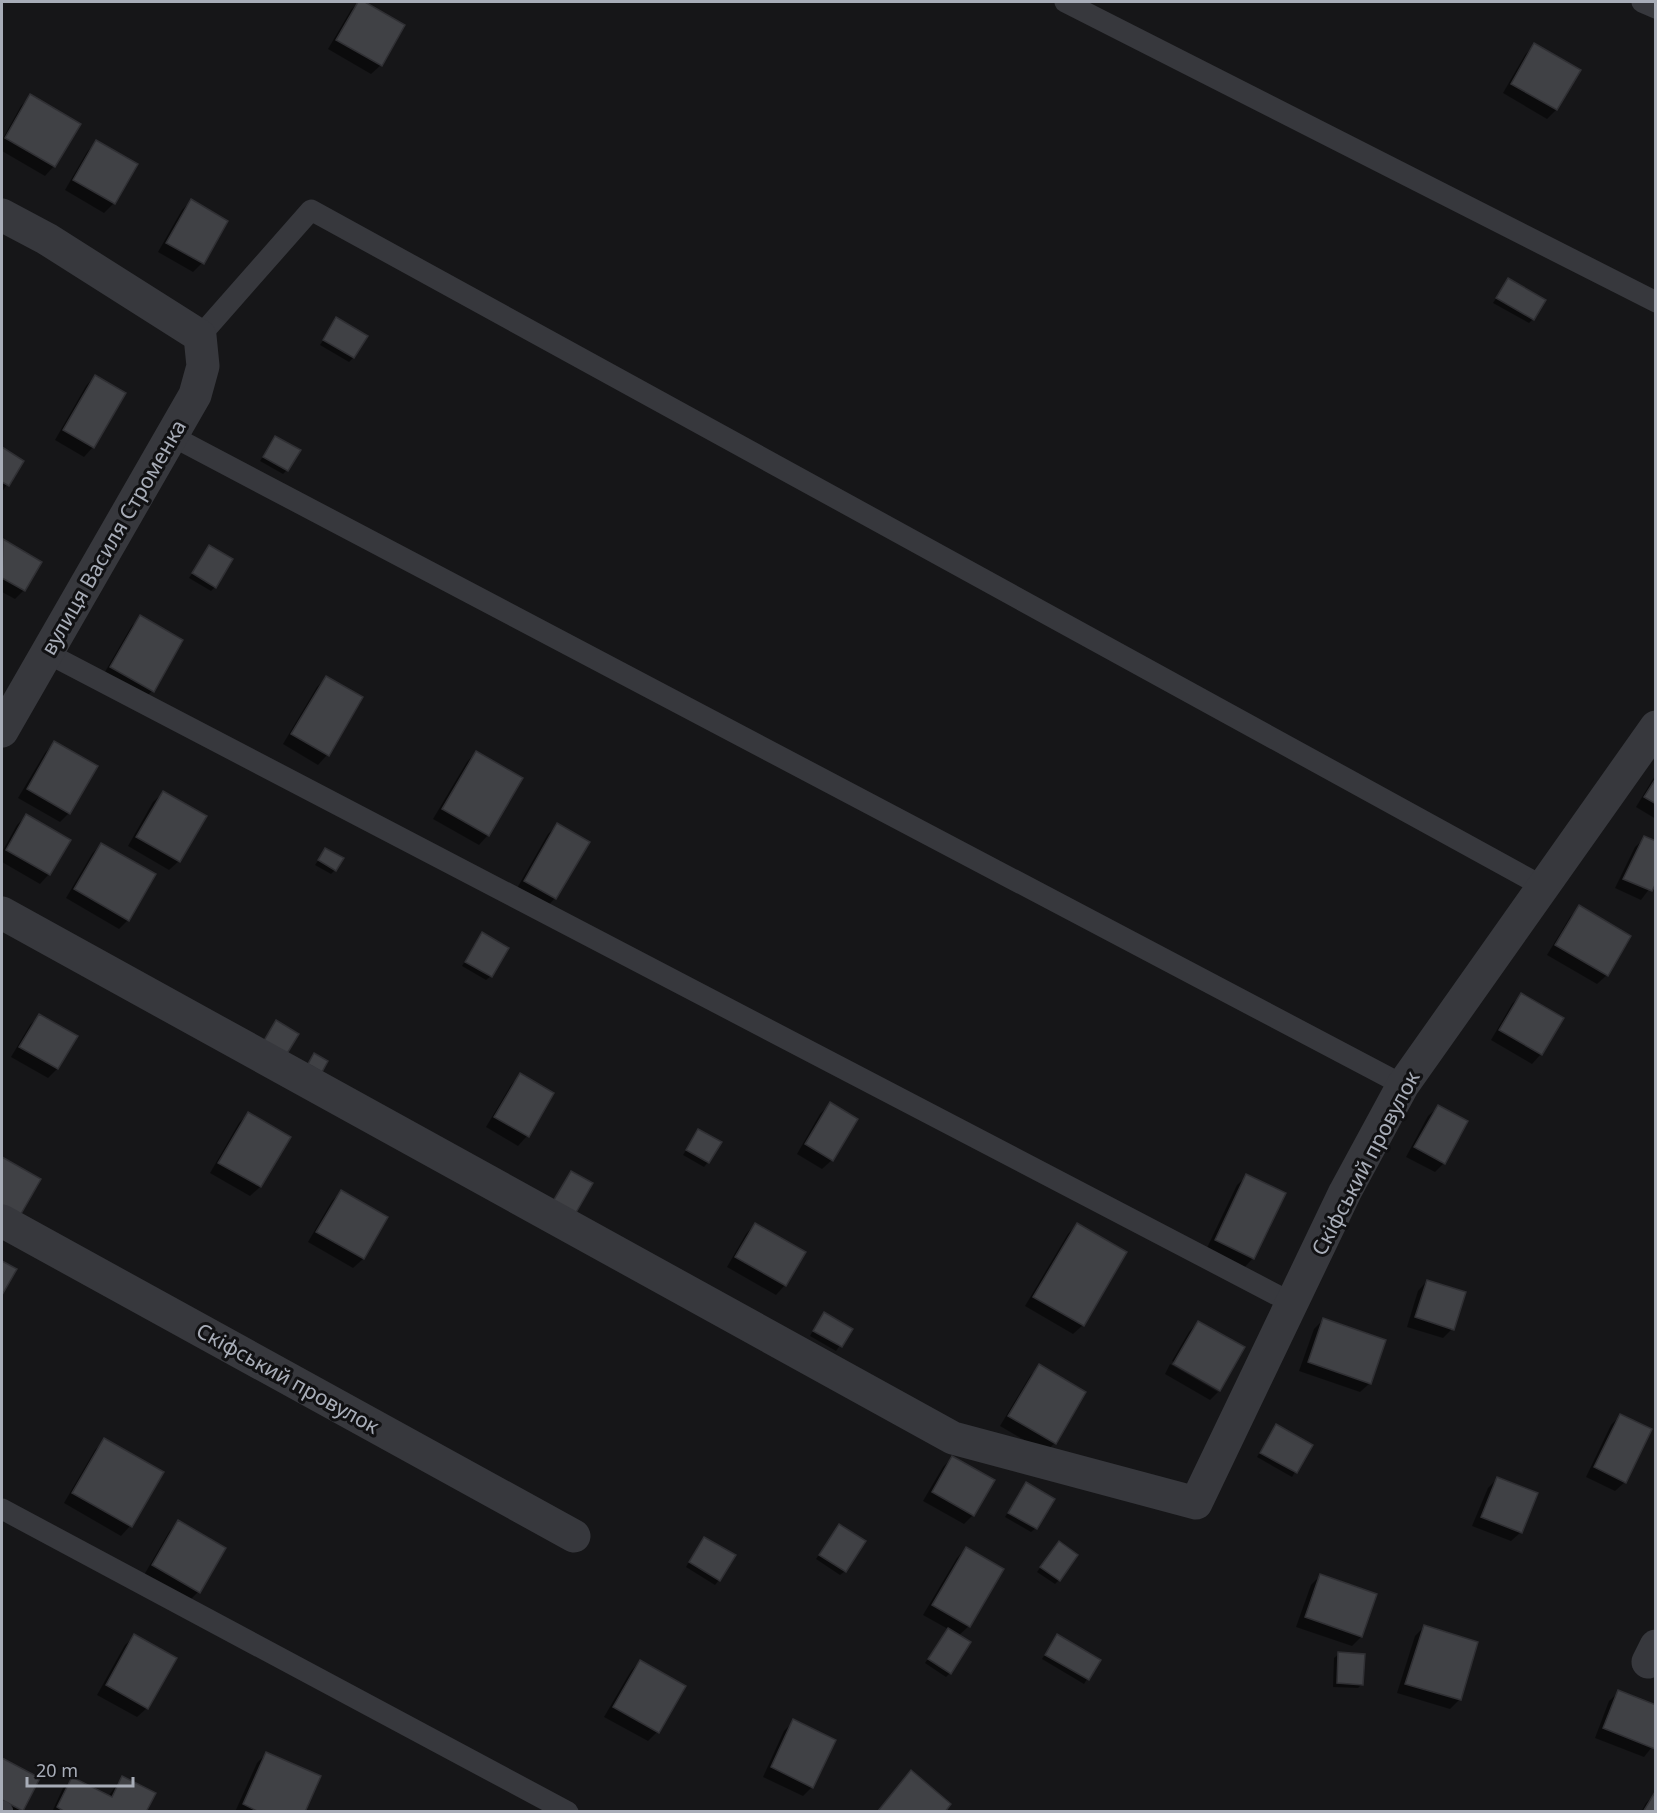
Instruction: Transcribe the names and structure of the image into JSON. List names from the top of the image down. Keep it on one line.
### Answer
{"streets":{"street":["вулиця Василя Строменка","Скіфський провулок"]},"scale_bar":"20 m"}
